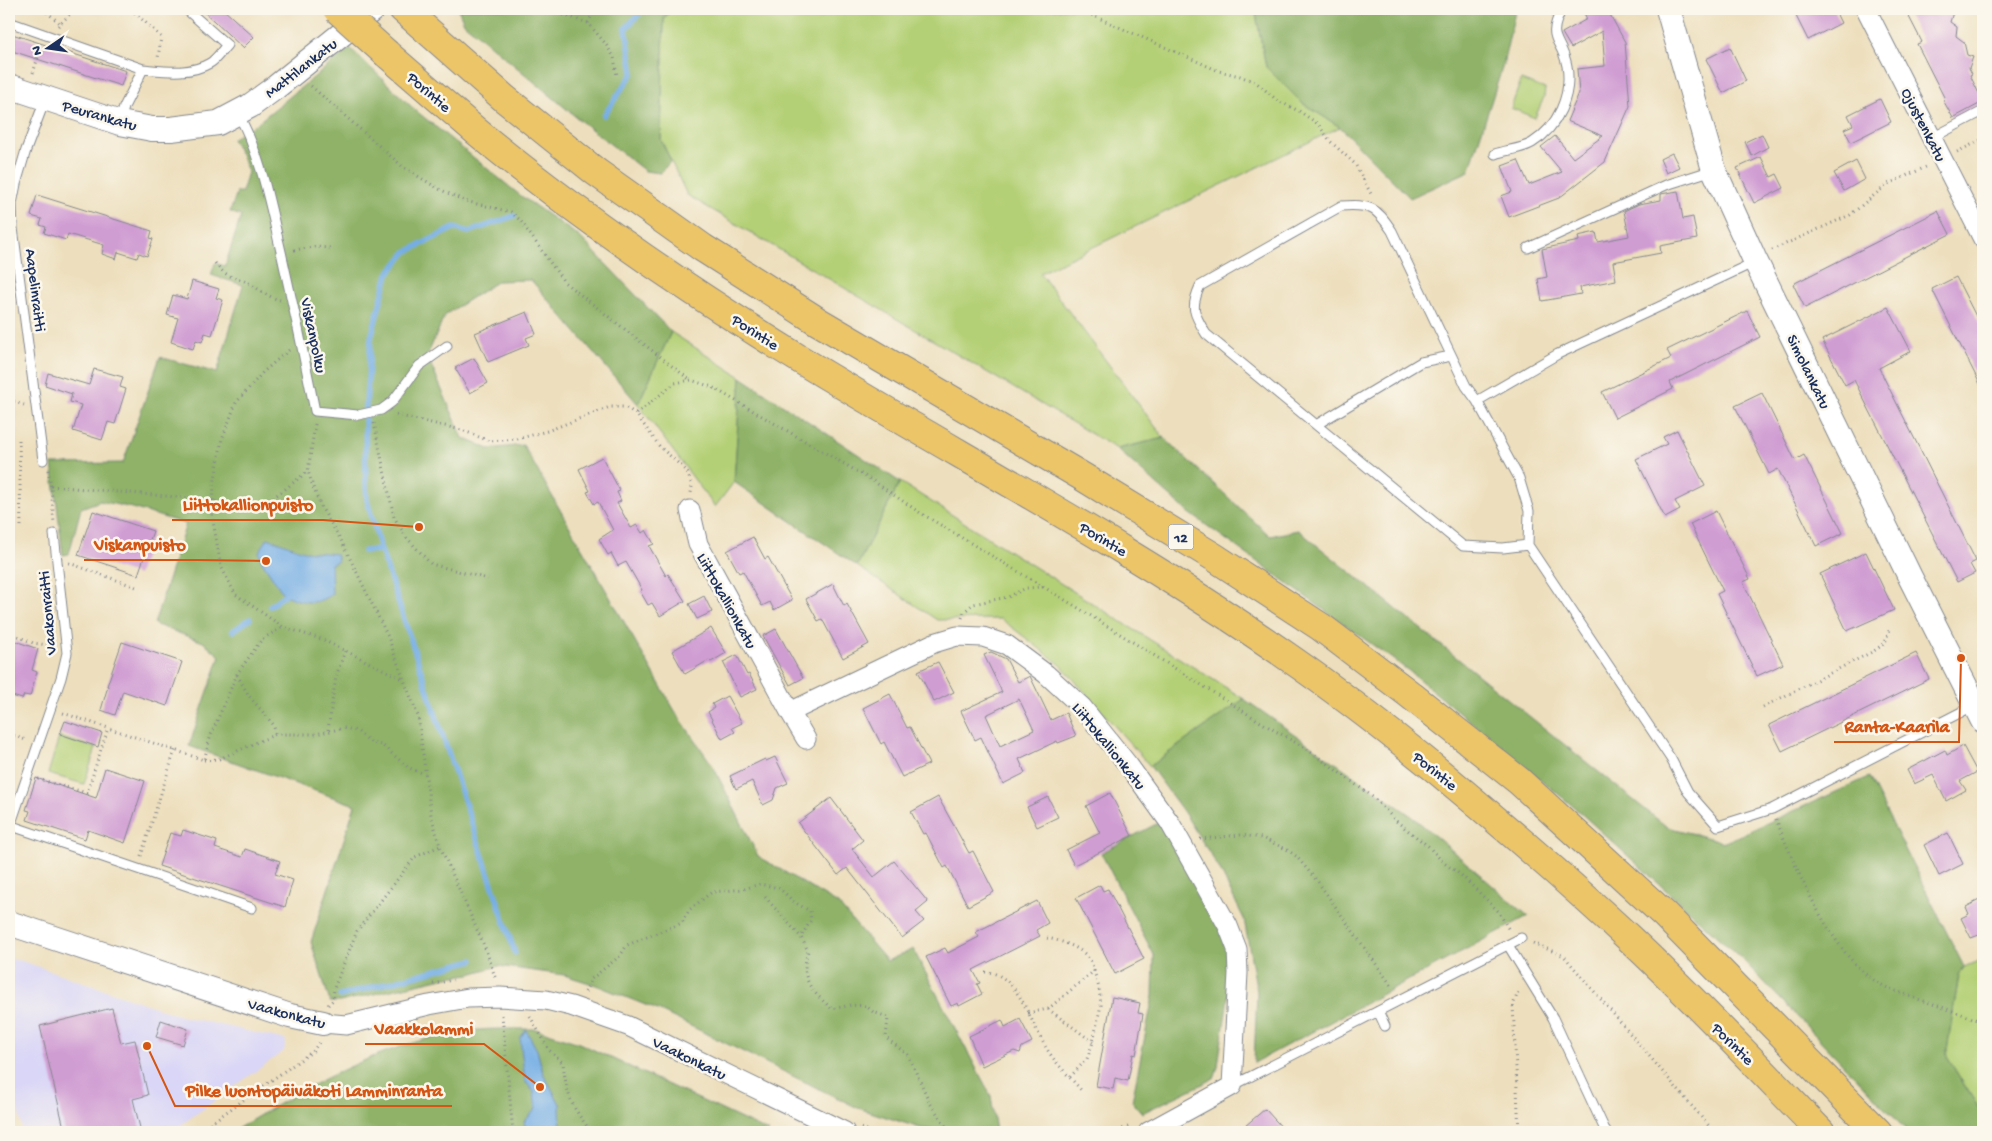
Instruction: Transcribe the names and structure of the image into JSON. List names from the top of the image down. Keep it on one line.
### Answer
{"streets":{"highway":["Porintie","12"],"street":["Mattilankatu","Peurankatu","Ojustenkatu","Simolankatu","Liittokallionkatu","Vaakonkatu"],"lane":["Aapelinraitti","Viskanpolku","Vaakonraitti"]},"crossings":[["Mattilankatu","Peurankatu"],["Mattilankatu","Viskanpolku"],["Peurankatu","Aapelinraitti"],["Peurankatu","Viskanpolku"]],"places":["Liittokallionpuisto","Viskanpuisto","Ranta-Kaarila","Pilke luontopäiväkoti Lamminranta","Vaakkolammi"],"north":"left"}
